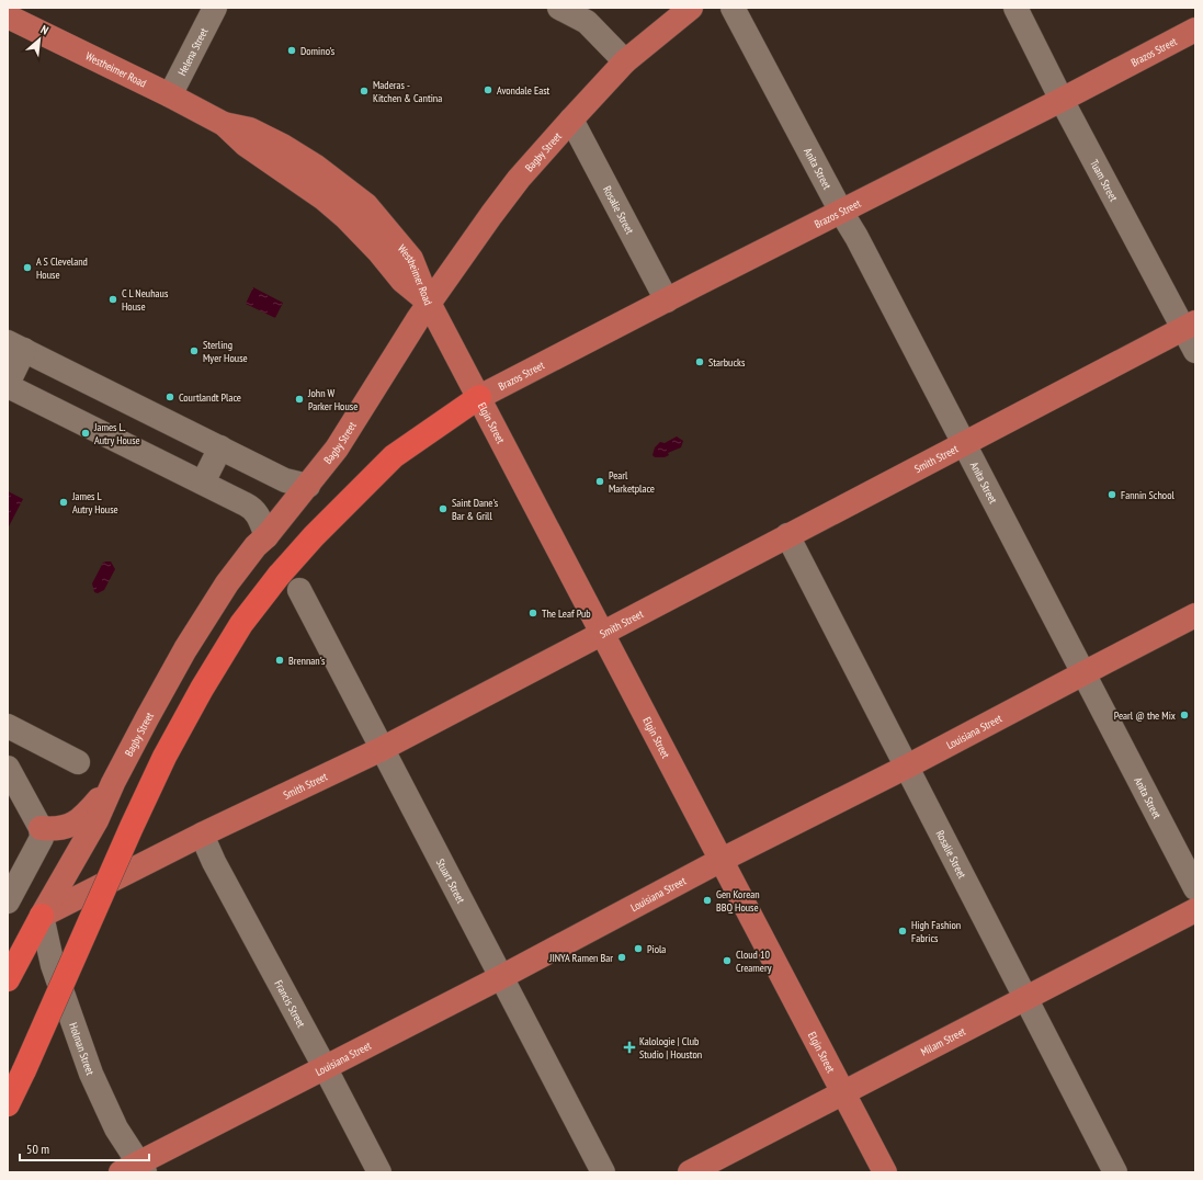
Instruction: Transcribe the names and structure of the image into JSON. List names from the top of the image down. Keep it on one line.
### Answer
{"streets":{"main road":["Brazos Street","Westheimer Road","Bagby Street","Elgin Street","Smith Street","Louisiana Street","Milam Street"],"street":["Helena Street","Anita Street","Tuam Street","Rosalie Street","Stuart Street","Francis Street","Holman Street"]},"crossings":[["Helena Street","Westheimer Road"],["Brazos Street","Anita Street"],["Brazos Street","Tuam Street"],["Brazos Street","Rosalie Street"],["Brazos Street","Elgin Street"],["Westheimer Road","Bagby Street"],["Westheimer Road","Elgin Street"],["Bagby Street","Rosalie Street"],["Bagby Street","Elgin Street"],["Bagby Street","Smith Street"],["Bagby Street","Holman Street"],["Anita Street","Smith Street"],["Anita Street","Louisiana Street"],["Tuam Street","Smith Street"],["Rosalie Street","Smith Street"],["Rosalie Street","Louisiana Street"],["Rosalie Street","Milam Street"],["Elgin Street","Smith Street"],["Elgin Street","Louisiana Street"],["Elgin Street","Milam Street"],["Smith Street","Stuart Street"],["Smith Street","Francis Street"],["Smith Street","Holman Street"],["Louisiana Street","Stuart Street"],["Louisiana Street","Francis Street"],["Louisiana Street","Holman Street"]],"places":{"other":["Domino's","Avondale East","Maderas - Kitchen & Cantina","A S Cleveland House","C L Neuhaus House","Sterling Myer House","Starbucks","Courtlandt Place","John W Parker House","James L. Autry House","Pearl Marketplace","Fannin School","James L Autry House","Saint Dane's Bar & Grill","The Leaf Pub","Brennan's","Pearl @ the Mix","Gen Korean BBQ House","High Fashion Fabrics","Piola","JINYA Ramen Bar","Cloud 10 Creamery"],"health":["Kalologie | Club Studio | Houston"]},"scale_bar":"50 m","north":"top right"}
